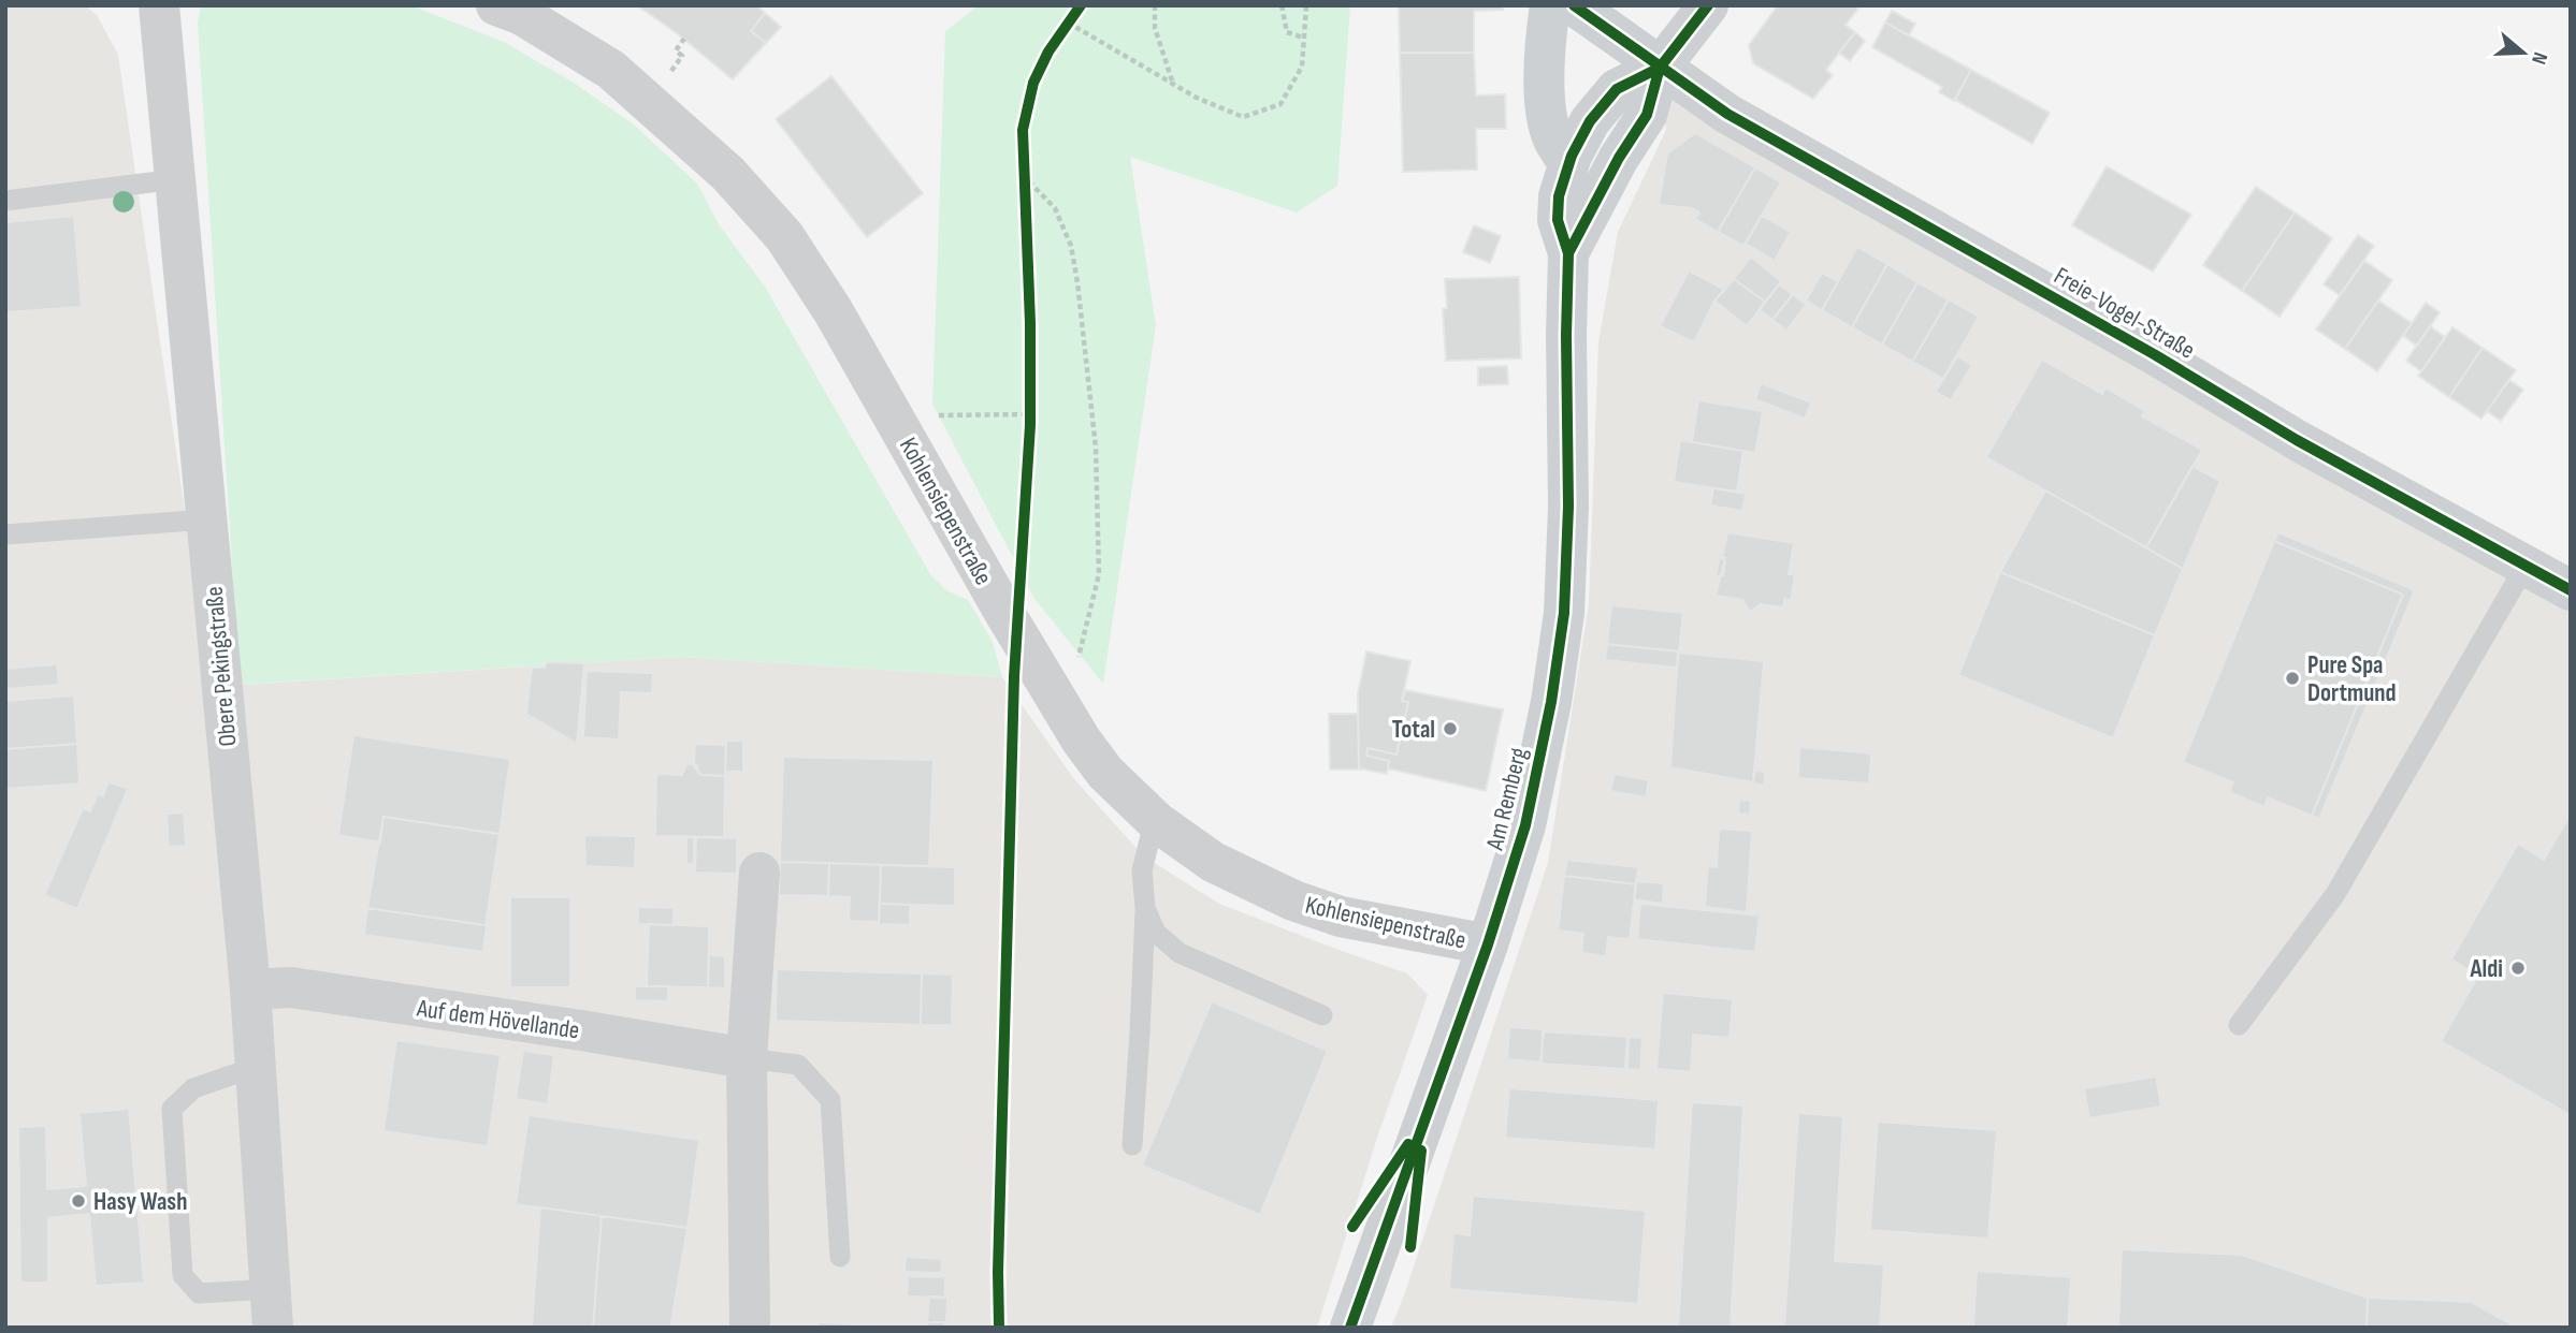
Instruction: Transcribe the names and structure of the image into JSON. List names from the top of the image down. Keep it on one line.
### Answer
{"streets":{"street":["Freie-Vogel-Straße","Kohlensiepenstraße","Obere Pekingstraße","Am Remberg","Auf dem Hövellande"]},"crossings":[["Freie-Vogel-Straße","Am Remberg"],["Kohlensiepenstraße","Am Remberg"],["Obere Pekingstraße","Auf dem Hövellande"]],"places":["Pure Spa Dortmund","Total","Aldi","Hasy Wash"],"north":"right"}
